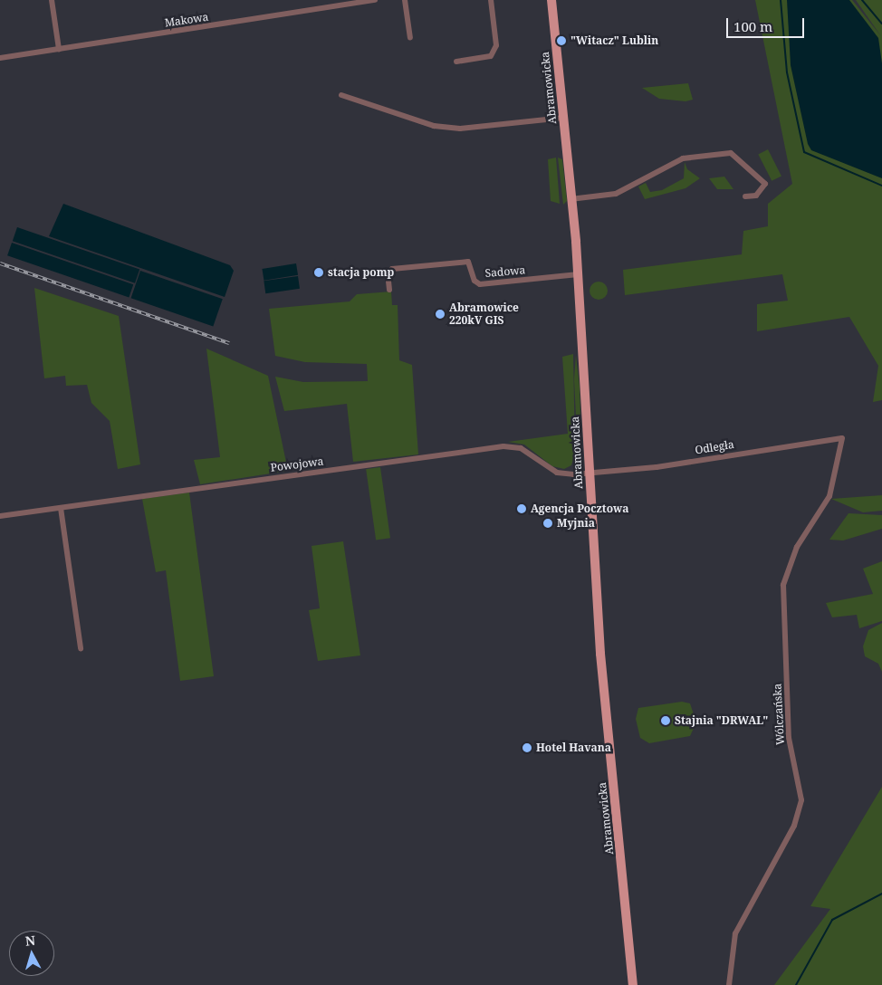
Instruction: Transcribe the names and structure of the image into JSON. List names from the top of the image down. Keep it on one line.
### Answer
{"streets":{"main road":["Abramowicka"],"street":["Makowa","Sadowa","Odległa","Powojowa","Wólczańska"]},"crossings":[["Abramowicka","Sadowa"],["Abramowicka","Odległa"],["Abramowicka","Powojowa"],["Odległa","Powojowa"],["Odległa","Wólczańska"]],"places":["\"Witacz\" Lublin","stacja pomp","Abramowice 220kV GIS","Agencja Pocztowa","Myjnia","Stajnia \"DRWAL\"","Hotel Havana"],"scale_bar":"100 m","north":"top"}
